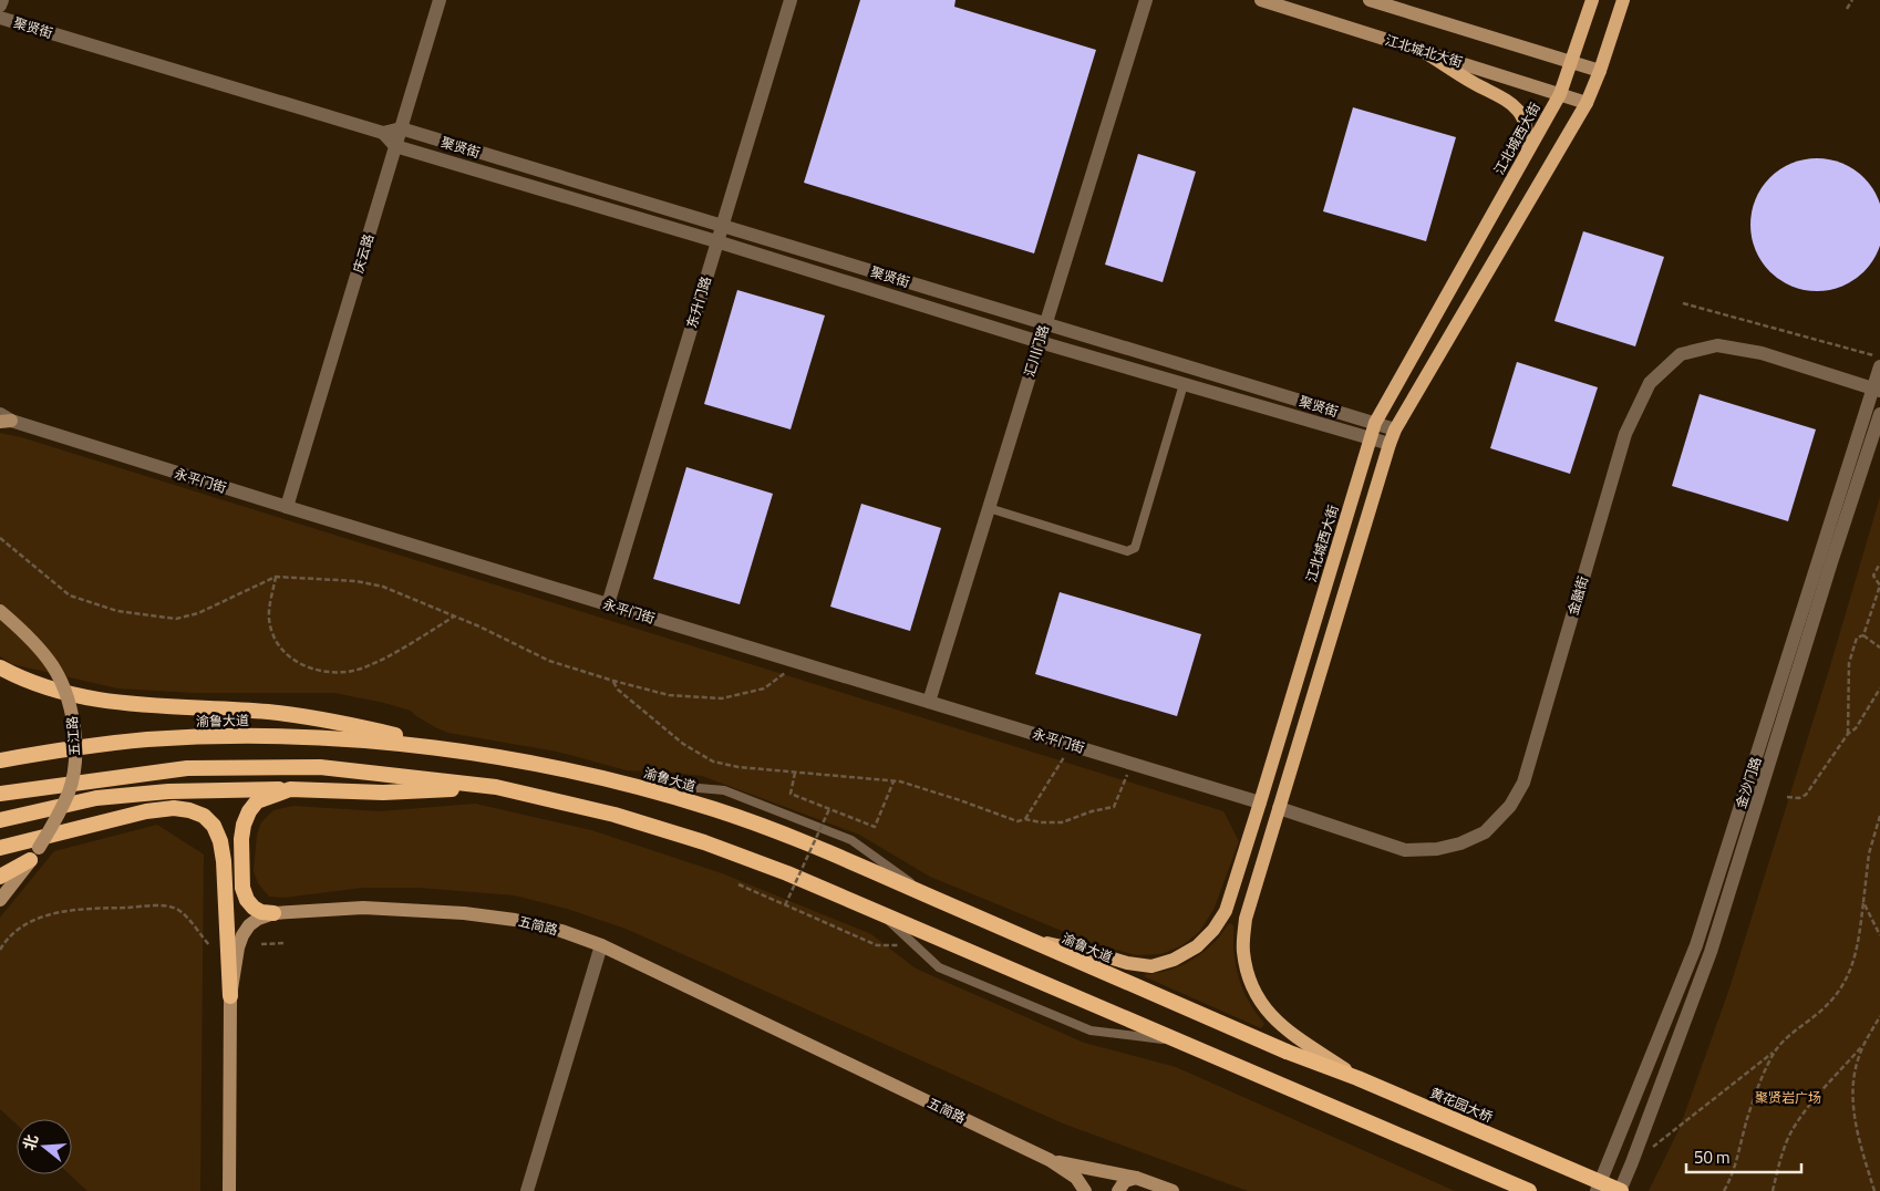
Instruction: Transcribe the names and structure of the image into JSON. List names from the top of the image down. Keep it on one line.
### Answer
{"streets":{"highway":["渝鲁大道","黄花园大桥"],"main road":["江北城北大街","江北城西大街","五江路","五简路"],"street":["聚贤街","庆云路","东升门路","汇川门路","永平门街","金融街","金沙门路"]},"crossings":[["聚贤街","江北城西大街"],["聚贤街","庆云路"],["聚贤街","东升门路"],["聚贤街","汇川门路"],["江北城北大街","江北城西大街"],["江北城西大街","永平门街"],["江北城西大街","渝鲁大道"],["庆云路","永平门街"],["东升门路","永平门街"],["汇川门路","永平门街"],["金融街","金沙门路"],["渝鲁大道","黄花园大桥"],["金沙门路","黄花园大桥"]],"parks":["聚贤岩广场"],"scale_bar":"50 m","north":"left"}
